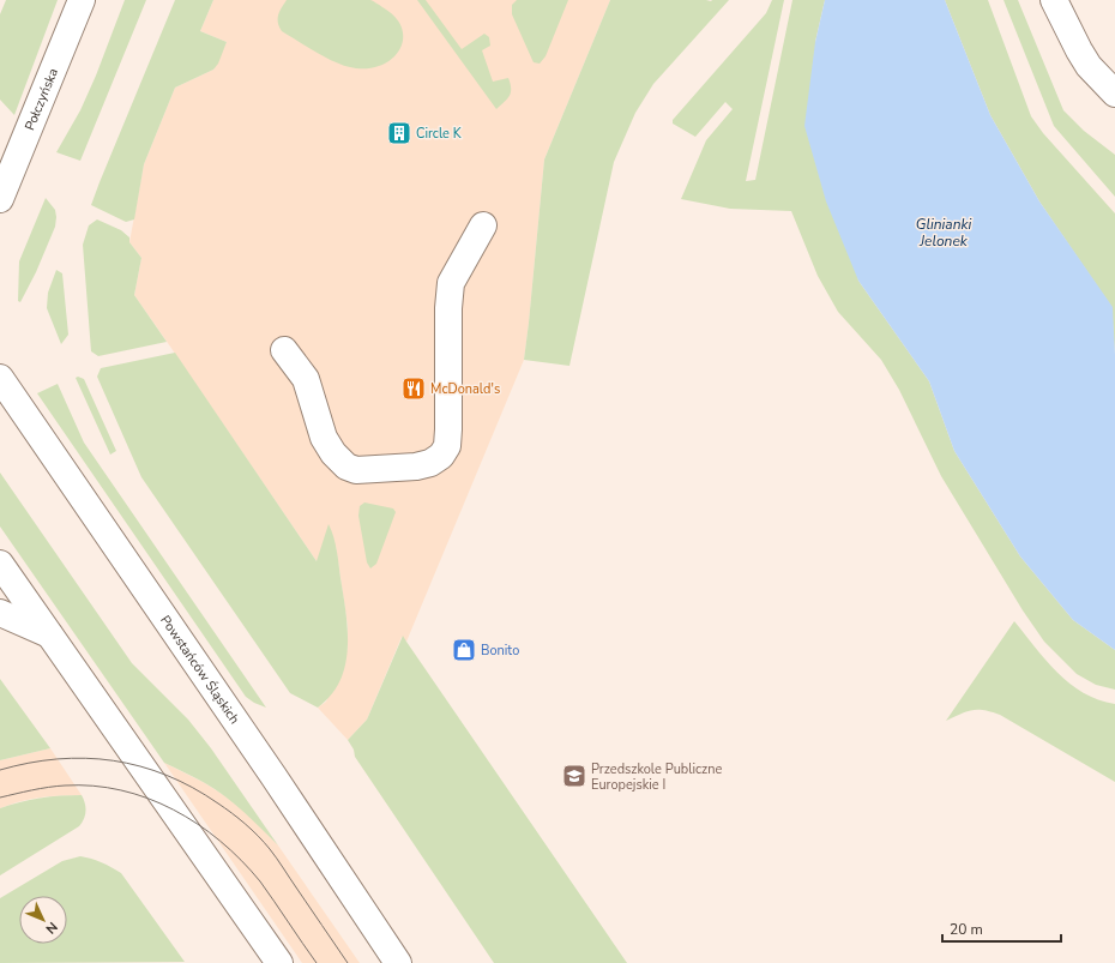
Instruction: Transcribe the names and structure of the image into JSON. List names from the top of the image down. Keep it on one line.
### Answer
{"streets":{"main road":["Połczyńska","Powstańców Śląskich"]},"water":["Glinianki Jelonek"],"places":{"building":["Circle K"],"restaurant":["McDonald's"],"shop":["Bonito"],"school or university":["Przedszkole Publiczne Europejskie I"]},"scale_bar":"20 m","north":"bottom right"}
